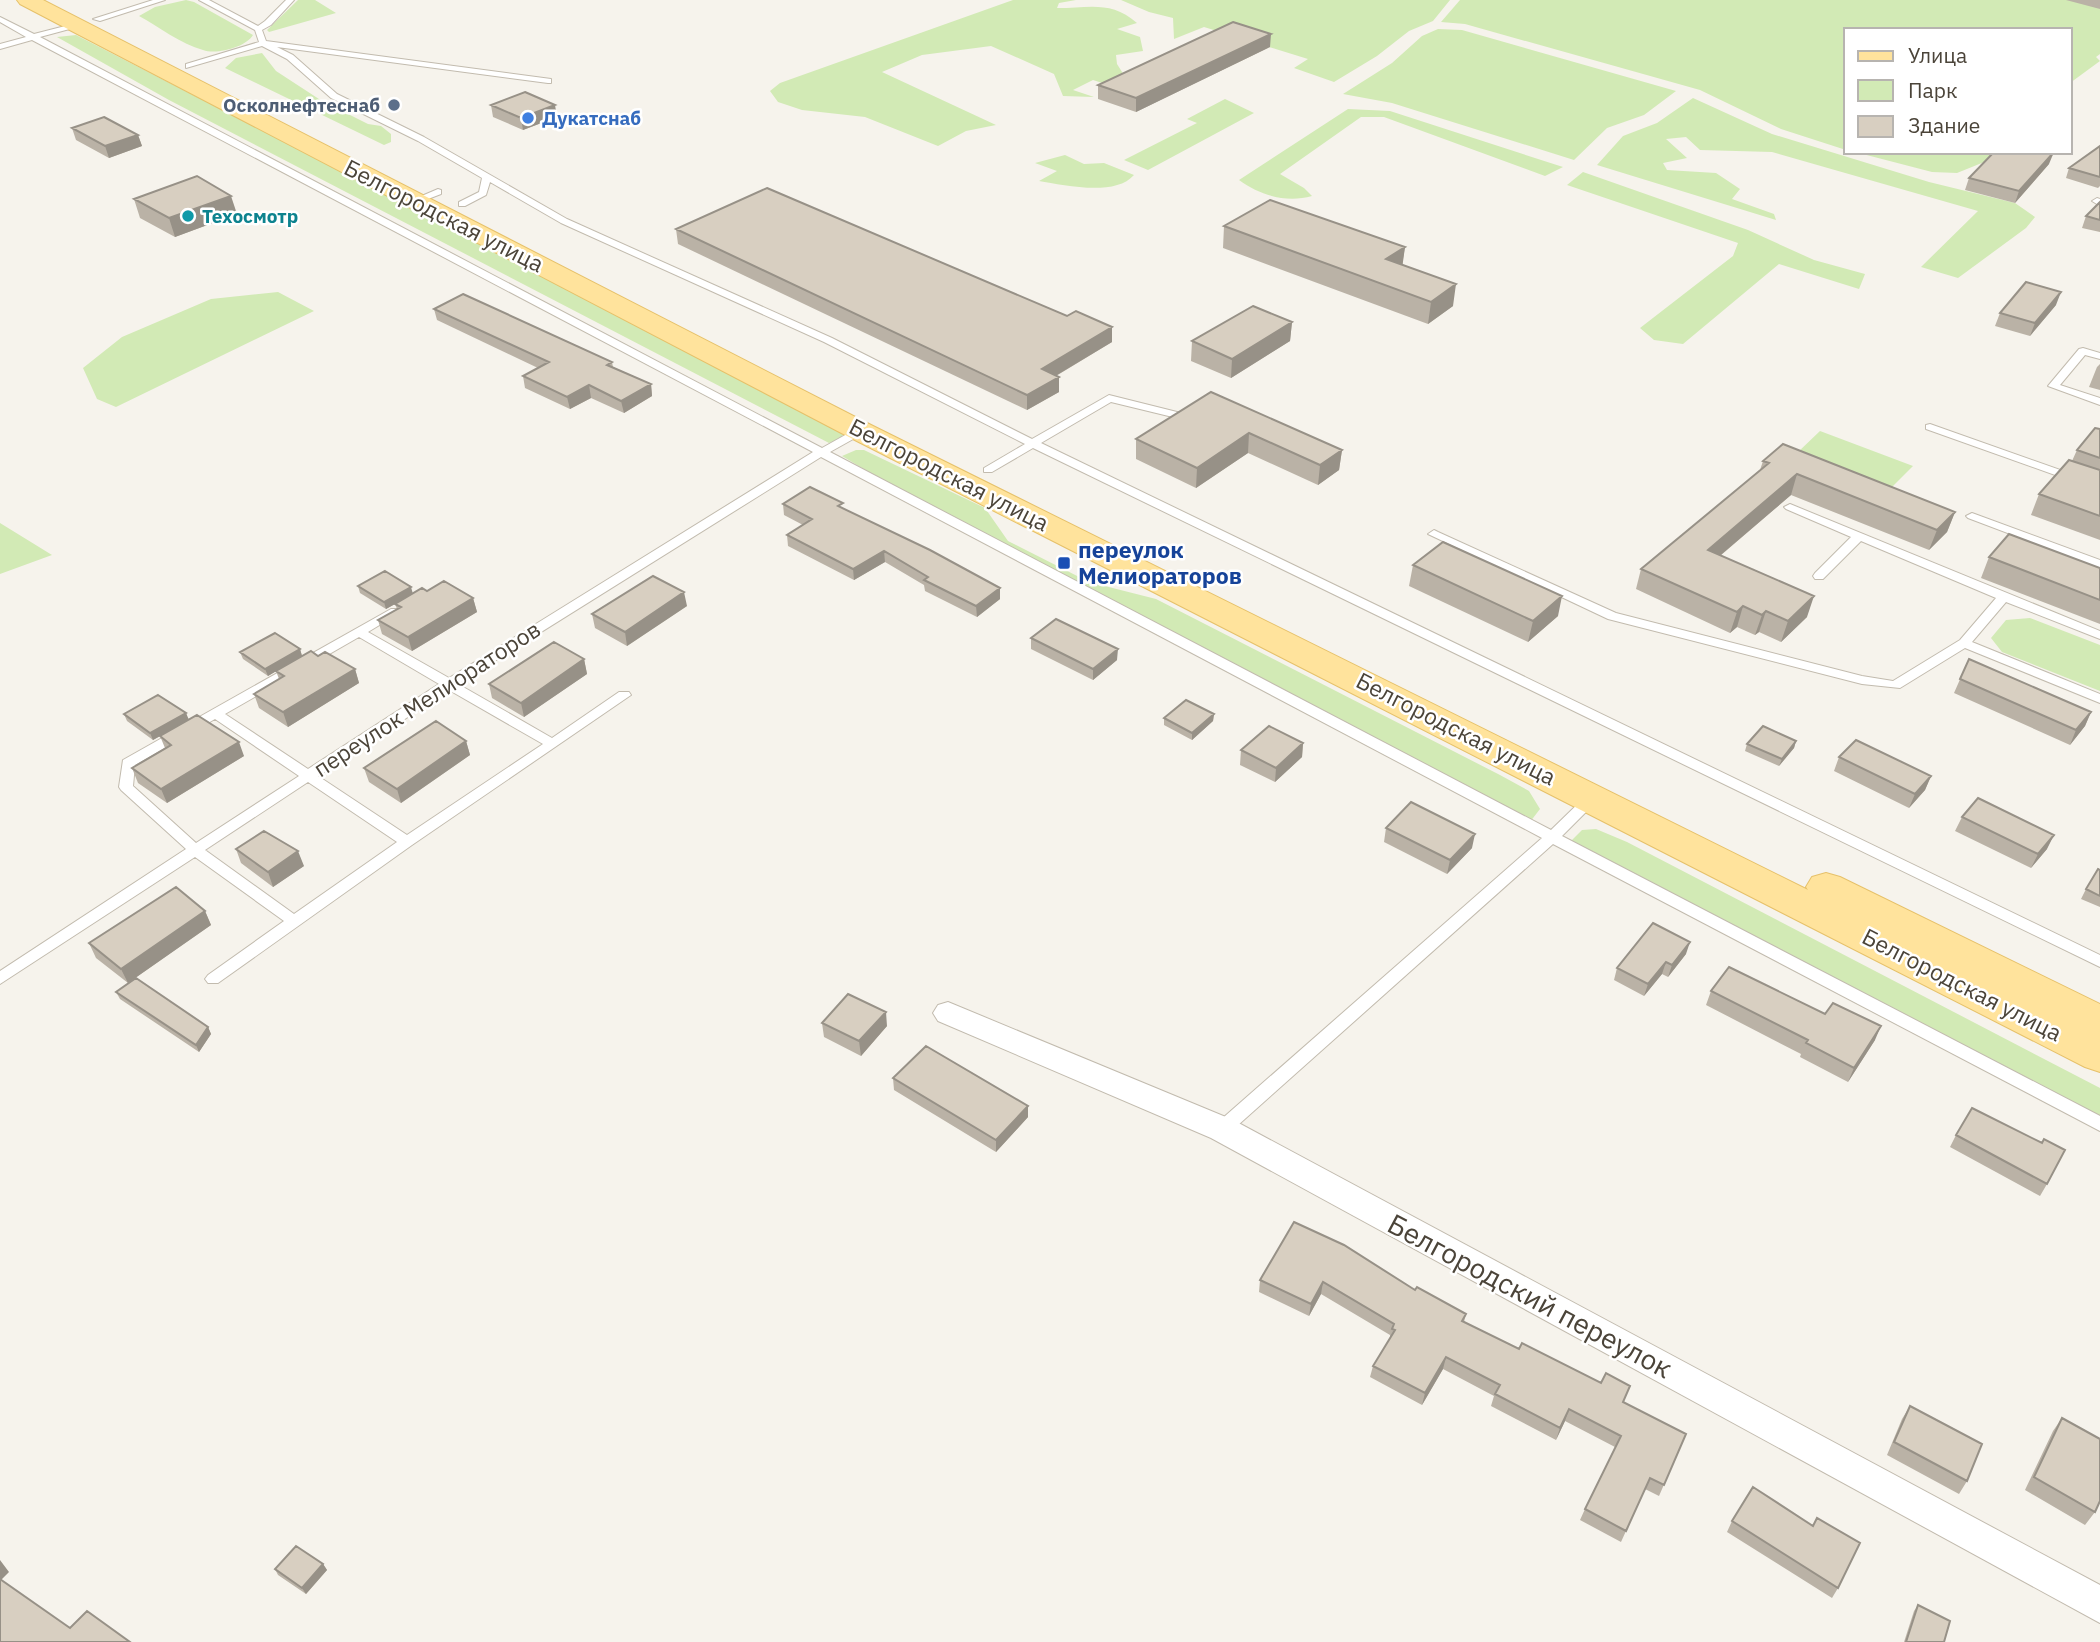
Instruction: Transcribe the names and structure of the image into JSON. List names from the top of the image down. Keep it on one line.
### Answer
{"streets":{"main road":["Белгородская улица"],"street":["Белгородский переулок"],"lane":["переулок Мелиораторов"]},"crossings":[["Белгородская улица","переулок Мелиораторов"]],"places":{"other":["Осколнефтеснаб","Дукатснаб","Техосмотр"],"transit":["переулок Мелиораторов"]},"legend":["Улица","Парк","Здание"]}
